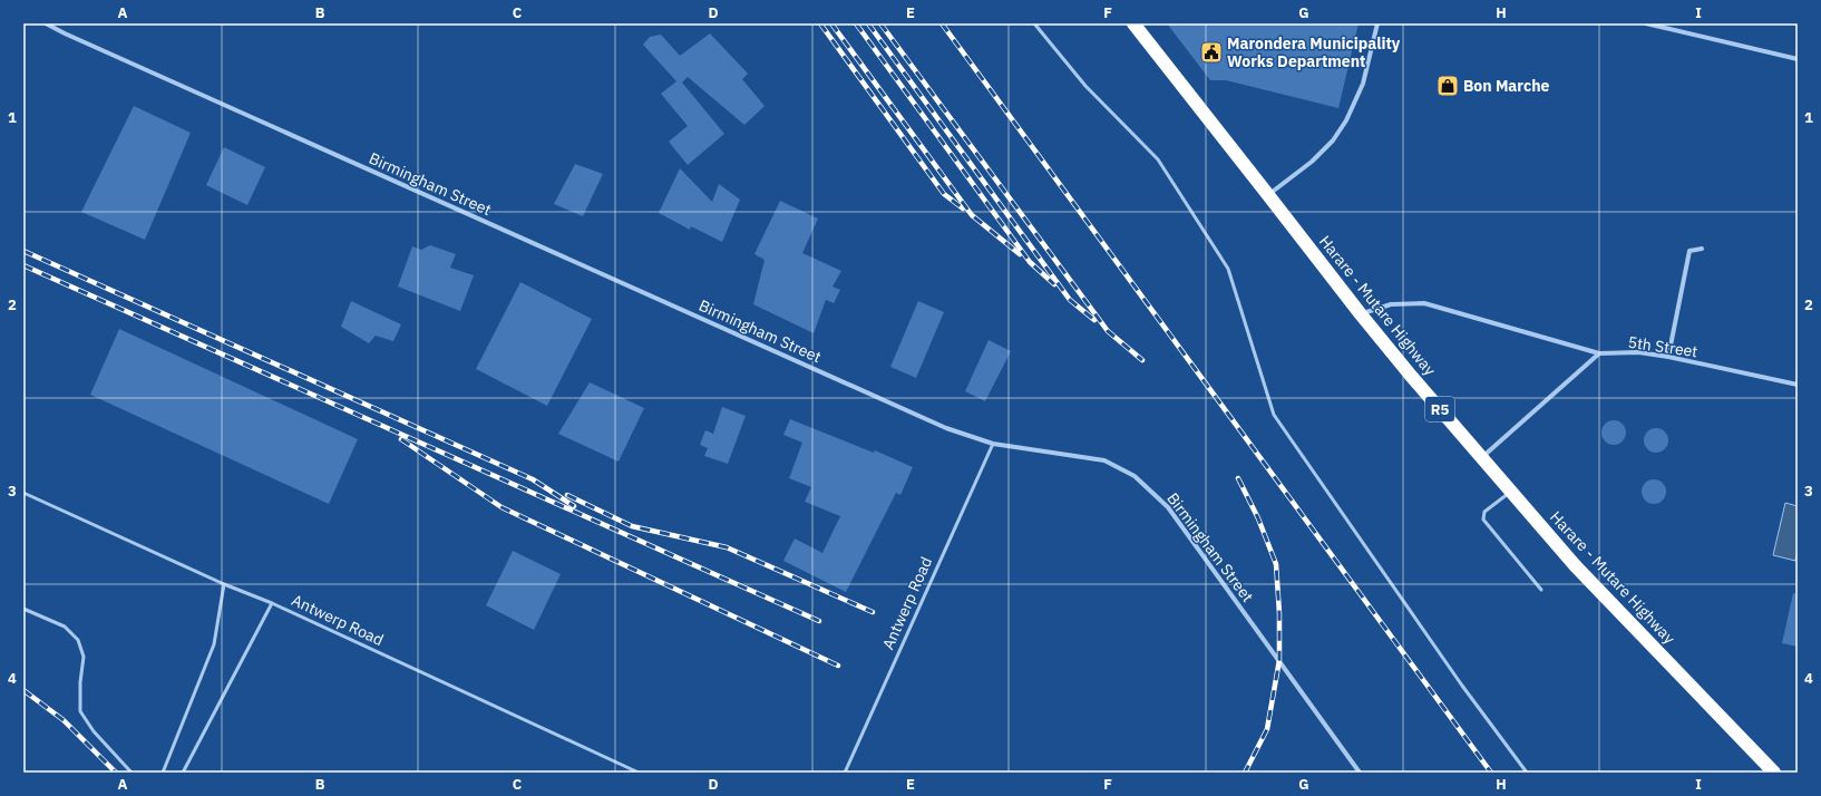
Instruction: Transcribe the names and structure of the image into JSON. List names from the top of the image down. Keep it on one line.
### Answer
{"streets":{"highway":["Harare - Mutare Highway","R5"],"street":["Birmingham Street","5th Street"],"lane":["Antwerp Road"]},"crossings":[["Birmingham Street","Antwerp Road"],["Harare - Mutare Highway","5th Street"]],"places":{"public building":["Marondera Municipality Works Department"],"shop":["Bon Marche"]},"grid":{"columns":["A","B","C","D","E","F","G","H","I"],"rows":["1","2","3","4"]}}
